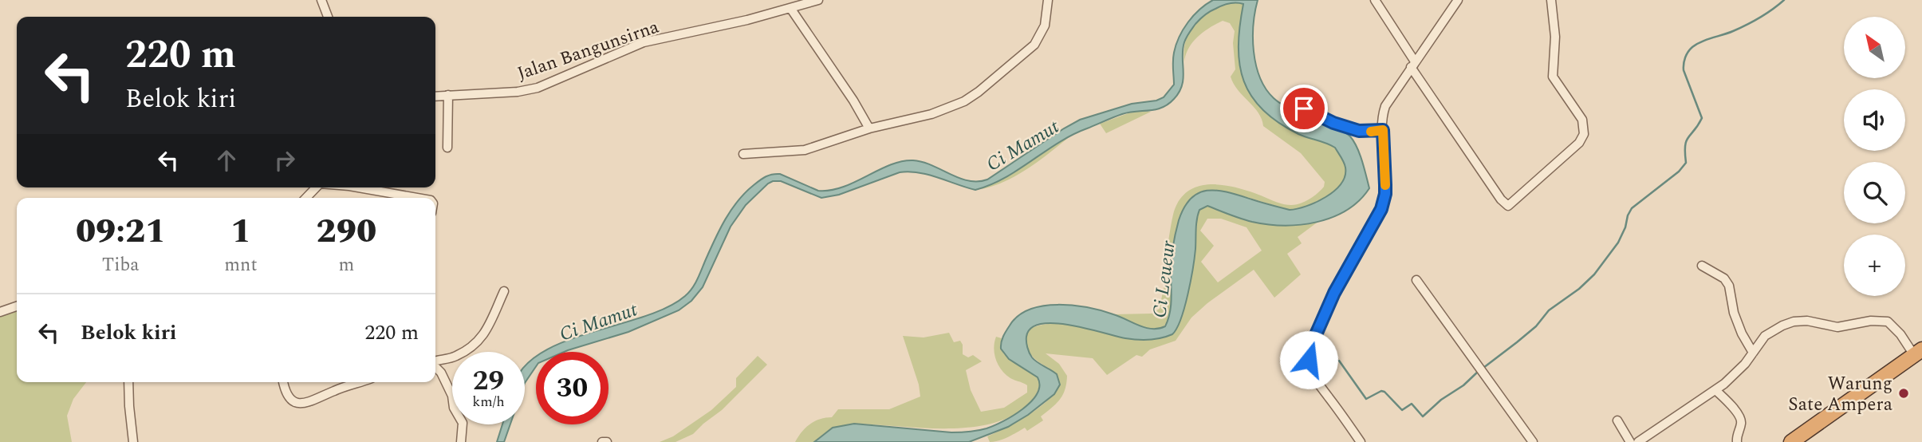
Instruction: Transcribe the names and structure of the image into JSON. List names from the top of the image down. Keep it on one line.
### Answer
{"streets":{"street":["Jalan Bangunsirna"]},"water":["Ci Mamut","Ci Leueur"],"places":["Warung Sate Ampera"],"north":"top left","page":{"map_buttons":"+","turn":["220 m","Belok kiri"],"eta":["09:21","Tiba","1","mnt","290","m"],"list":[{"name":"Belok kiri","value":"220 m"}],"speed":"29 km/h","limit":"30"}}
